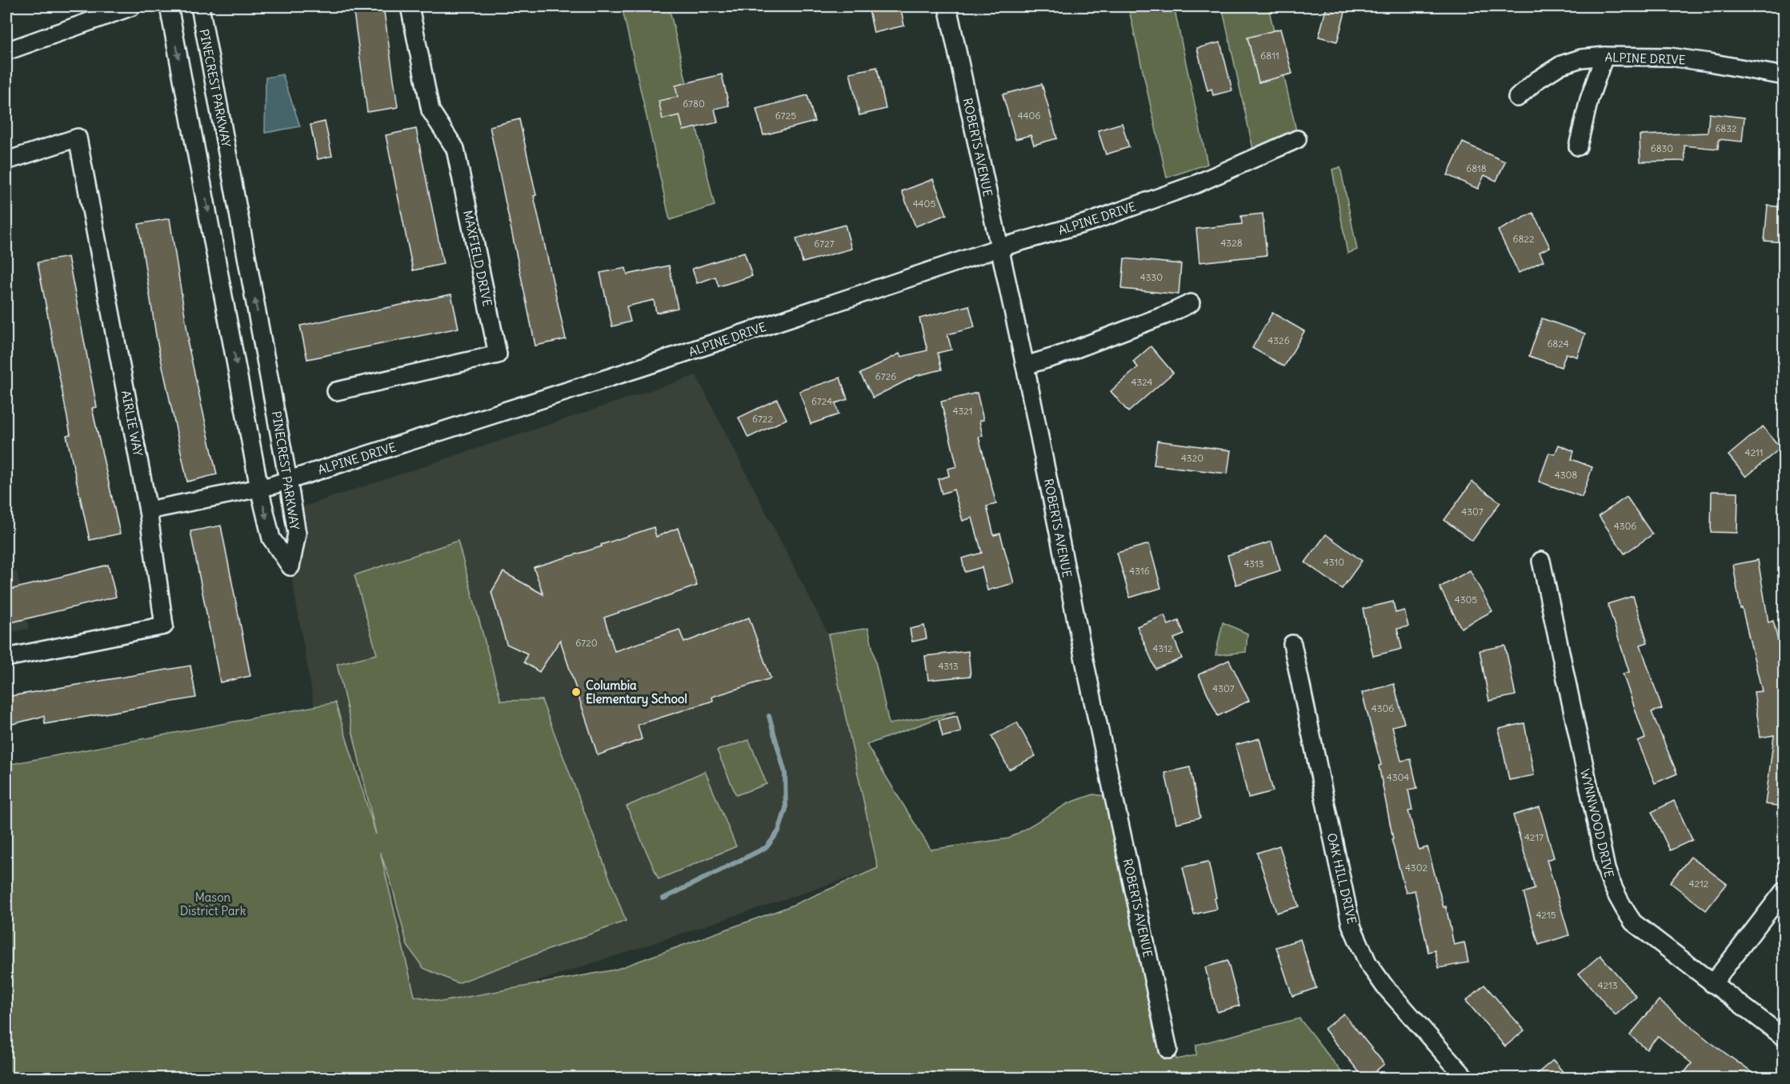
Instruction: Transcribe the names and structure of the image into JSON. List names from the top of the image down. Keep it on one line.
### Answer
{"streets":{"street":["ALPINE DRIVE","PINECREST PARKWAY","ROBERTS AVENUE","MAXFIELD DRIVE","AIRLIE WAY","WYNNWOOD DRIVE","OAK HILL DRIVE"]},"crossings":[["ALPINE DRIVE","PINECREST PARKWAY"],["ALPINE DRIVE","ROBERTS AVENUE"],["ALPINE DRIVE","AIRLIE WAY"]],"parks":["Mason District Park"],"places":["Columbia Elementary School"],"house_numbers":["6811","6780","6725","4406","6832","6830","6818","4405","6822","4328","6727","4330","4326","6824","6726","4324","6724","4321","6722","4211","4320","4308","4307","4306","4310","4313","4316","4305","6720","4312","4313","4307","4306","4304","4217","4302","4212","4215","4213"]}
